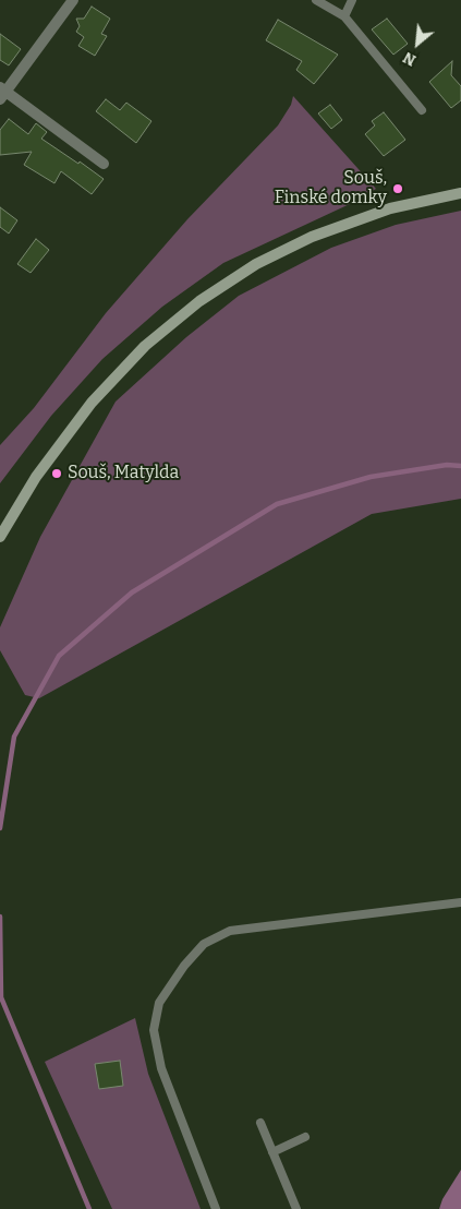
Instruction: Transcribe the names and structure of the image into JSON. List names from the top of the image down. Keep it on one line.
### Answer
{"places":["Souš, Finské domky","Souš, Matylda"],"north":"bottom left"}
